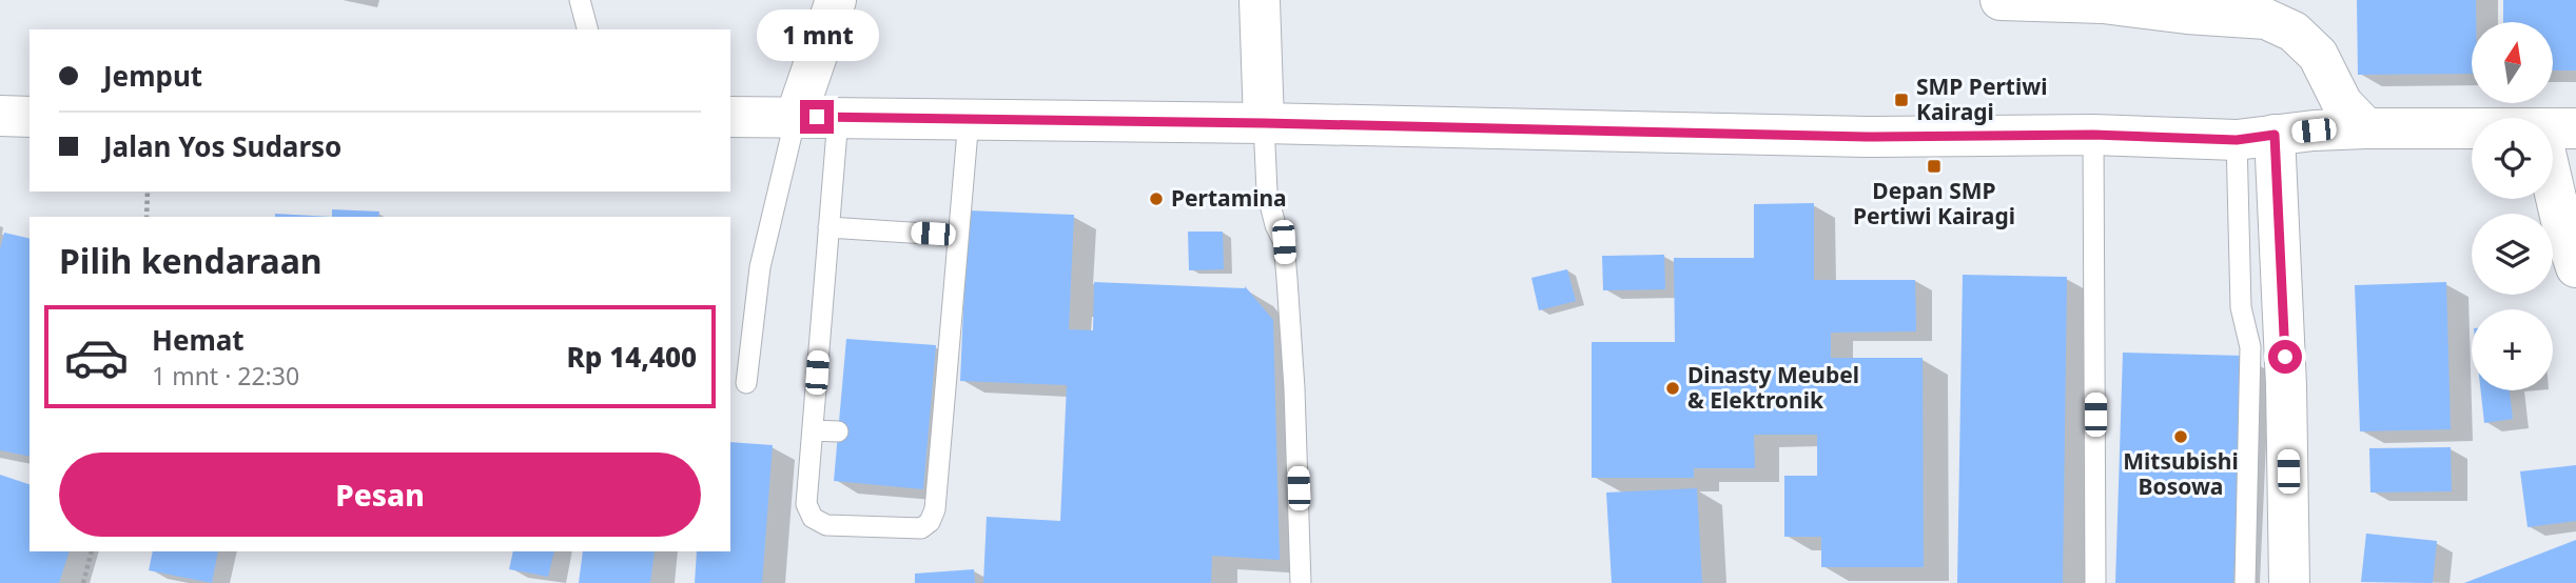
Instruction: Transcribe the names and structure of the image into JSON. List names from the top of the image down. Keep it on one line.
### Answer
{"places":{"transit":["SMP Pertiwi Kairagi","Depan SMP Pertiwi Kairagi"],"other":["Pertamina","Dinasty Meubel & Elektronik","Mitsubishi Bosowa"]},"north":"top","page":{"bubble":"1 mnt","map_buttons":"+","banner":["Jemput","Jalan Yos Sudarso"],"heading":"Pilih kendaraan","list":[{"name":"Hemat","note":"1 mnt · 22:30","value":"Rp 14,400"}],"buttons":"Pesan"}}
